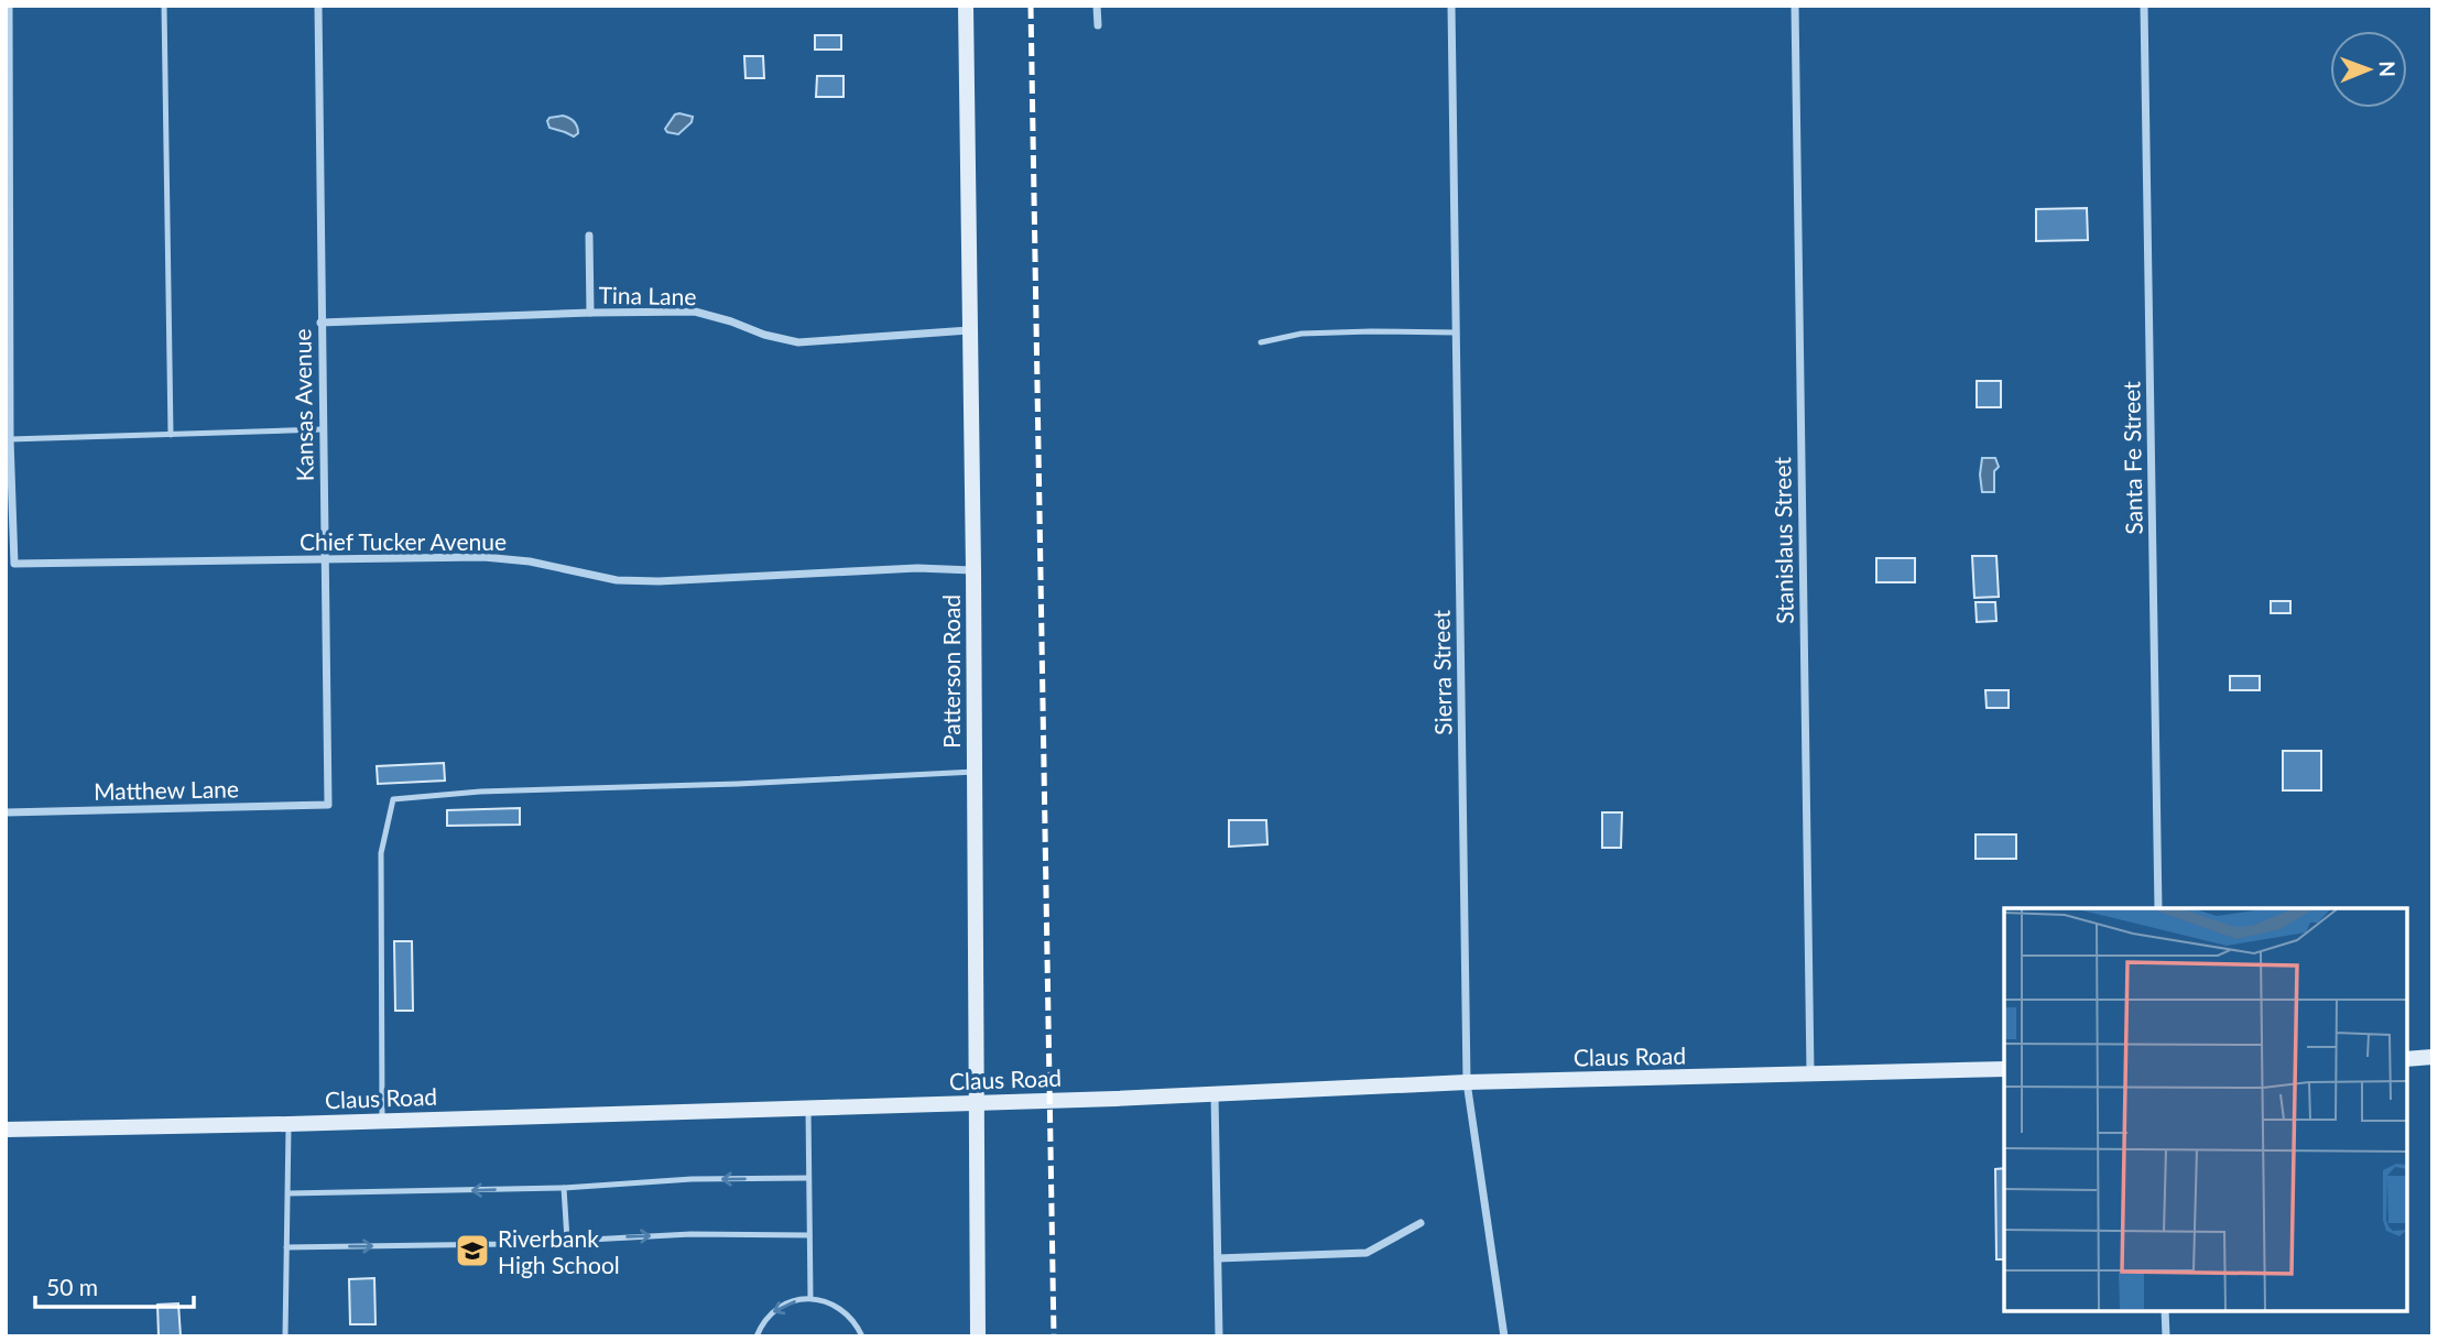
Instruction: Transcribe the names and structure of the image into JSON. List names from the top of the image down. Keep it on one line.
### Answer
{"streets":{"main road":["Patterson Road","Claus Road"],"street":["Tina Lane","Kansas Avenue","Santa Fe Street","Chief Tucker Avenue","Stanislaus Street","Sierra Street","Matthew Lane"]},"crossings":[["Tina Lane","Kansas Avenue"],["Tina Lane","Patterson Road"],["Kansas Avenue","Chief Tucker Avenue"],["Kansas Avenue","Matthew Lane"],["Chief Tucker Avenue","Patterson Road"],["Stanislaus Street","Claus Road"],["Patterson Road","Claus Road"],["Sierra Street","Claus Road"]],"places":{"school or university":["Riverbank High School"]},"scale_bar":"50 m","north":"right"}
